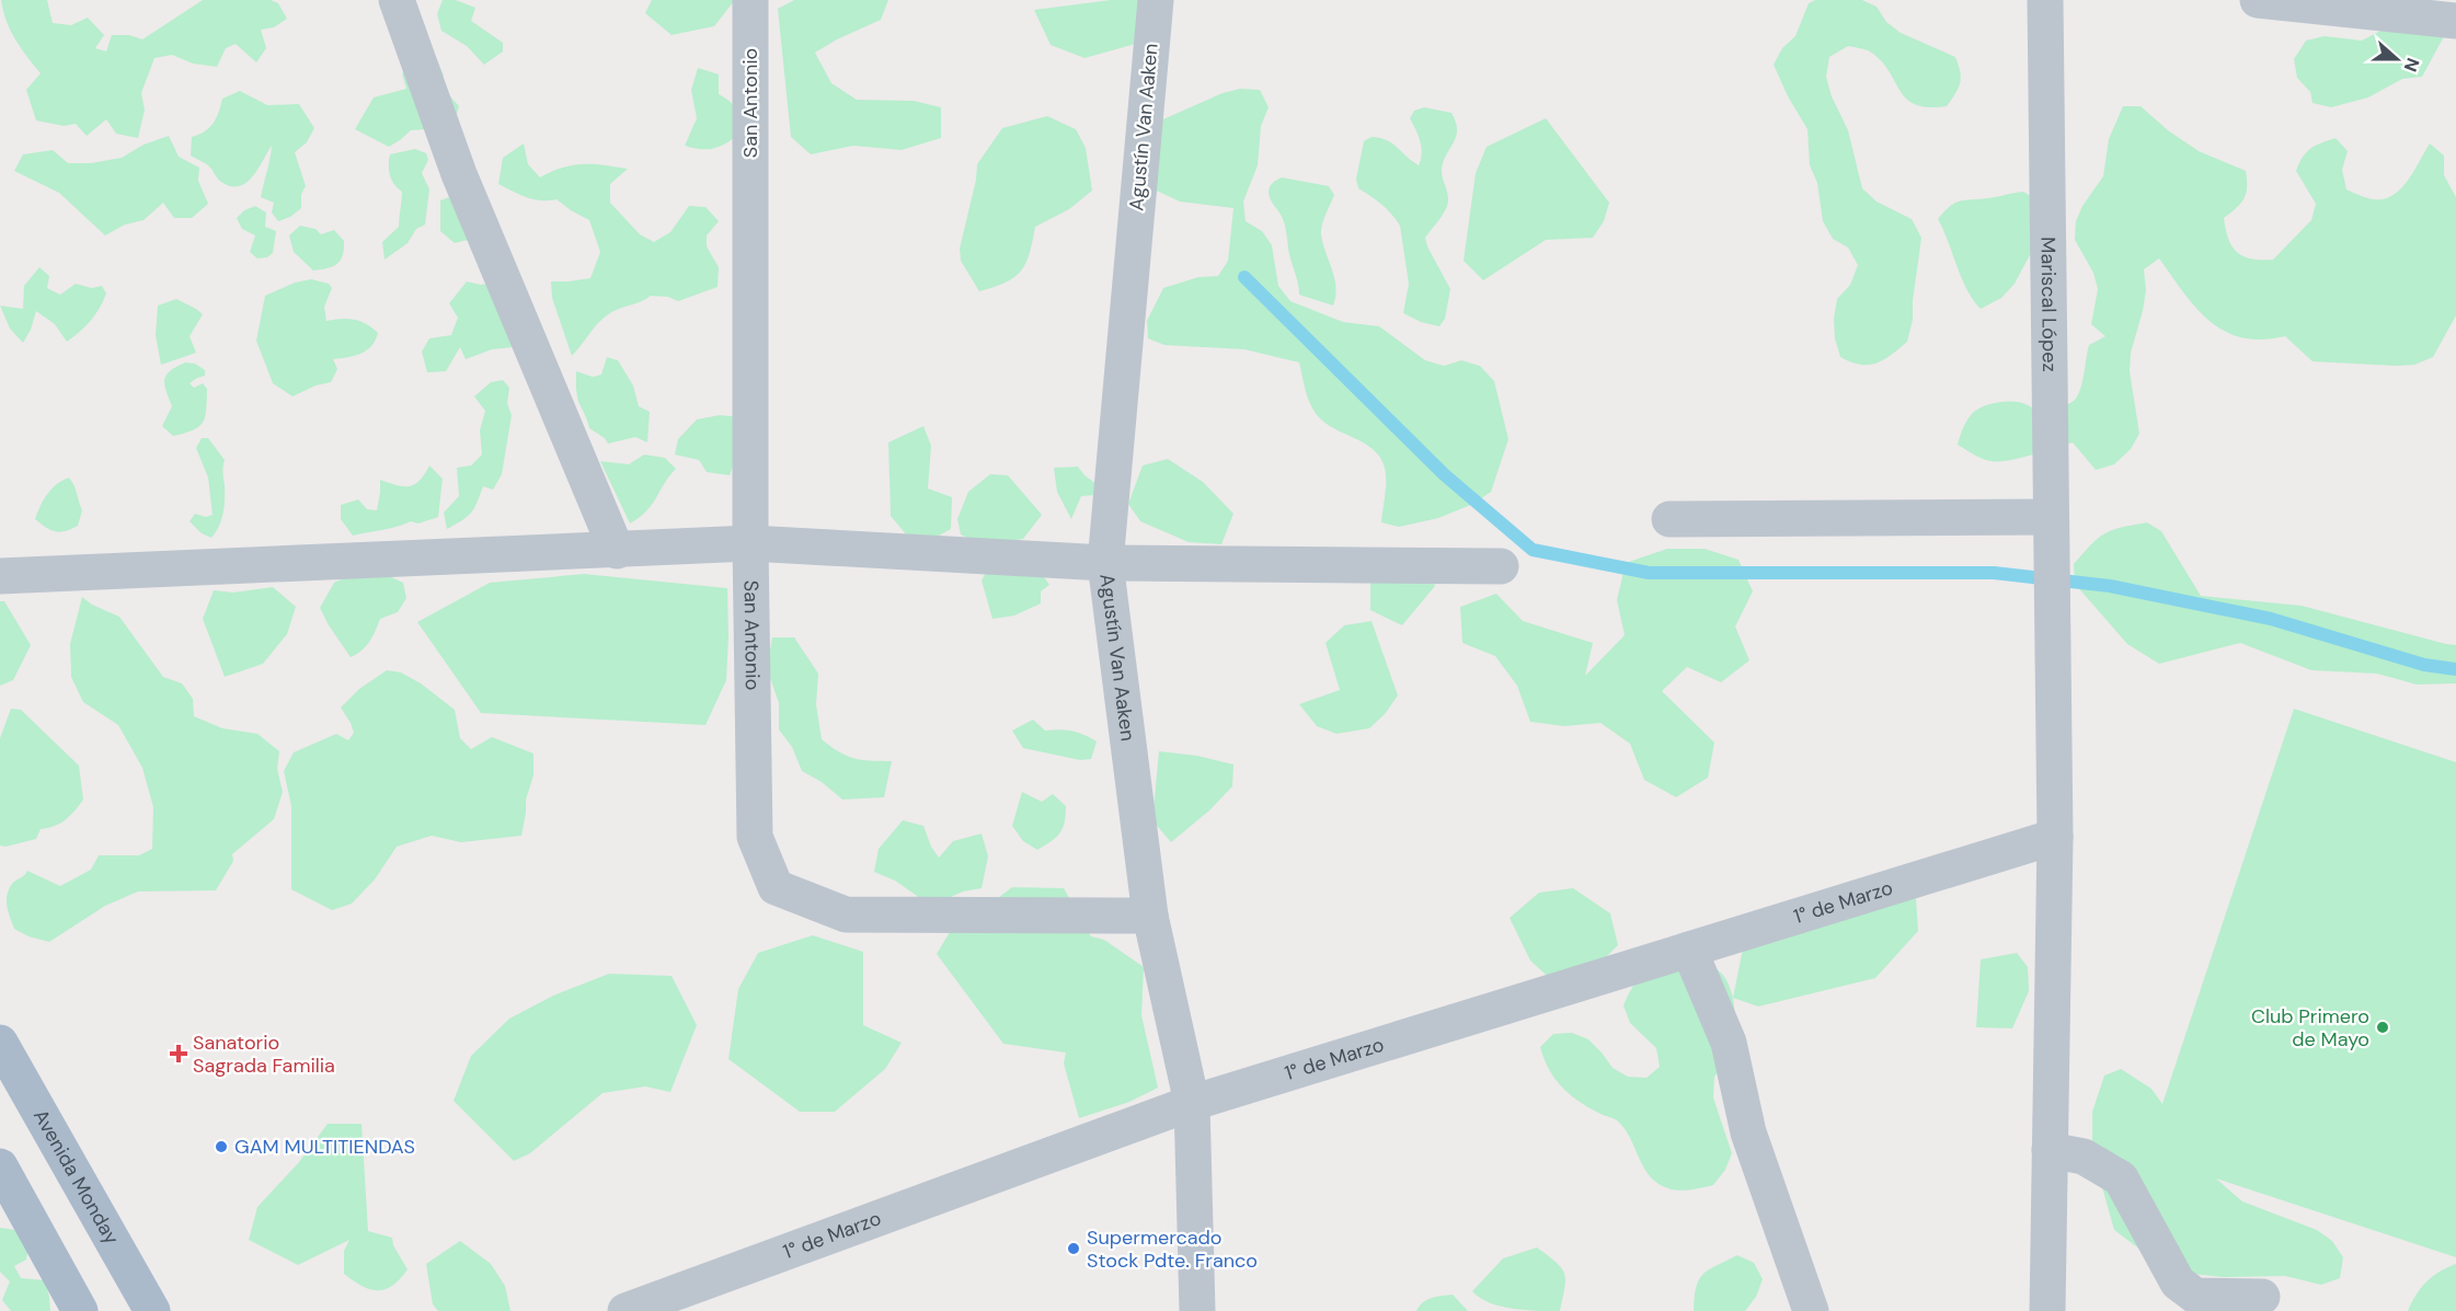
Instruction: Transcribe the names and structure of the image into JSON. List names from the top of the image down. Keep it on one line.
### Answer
{"streets":{"main road":["Avenida Monday"],"street":["San Antonio","Agustín Van Aaken","Mariscal López","1° de Marzo"]},"crossings":[["San Antonio","Agustín Van Aaken"],["Agustín Van Aaken","1° de Marzo"],["Mariscal López","1° de Marzo"]],"places":{"other":["Club Primero de Mayo","GAM MULTITIENDAS","Supermercado Stock Pdte. Franco"],"health":["Sanatorio Sagrada Familia"]},"north":"right"}
